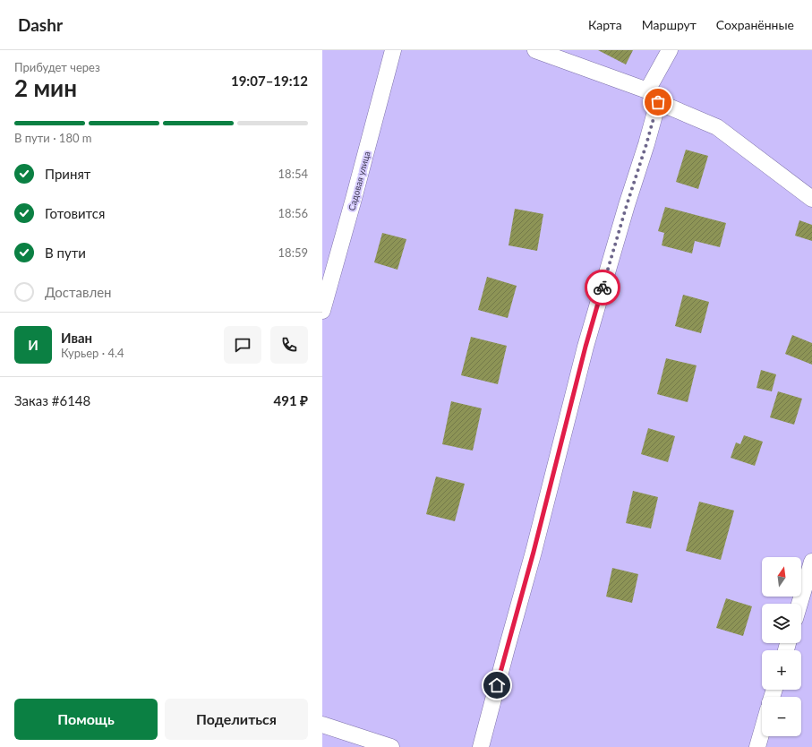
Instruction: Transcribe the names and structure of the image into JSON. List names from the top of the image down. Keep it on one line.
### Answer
{"streets":{"street":["Садовая улица"]},"north":"top","page":{"header":"Dashr","nav":["Карта","Маршрут","Сохранённые"],"heading":["2 мин","Прибудет через","19:07–19:12"],"panel":["Иван","Курьер · 4.4","Заказ #6148","491 ₽"],"bar":"В пути · 180 m","list":[["Принят","18:54"],["Готовится","18:56"],["В пути","18:59"],"Доставлен"],"round":"И","map_buttons":["+","−"],"buttons":["Помощь","Поделиться"]}}
